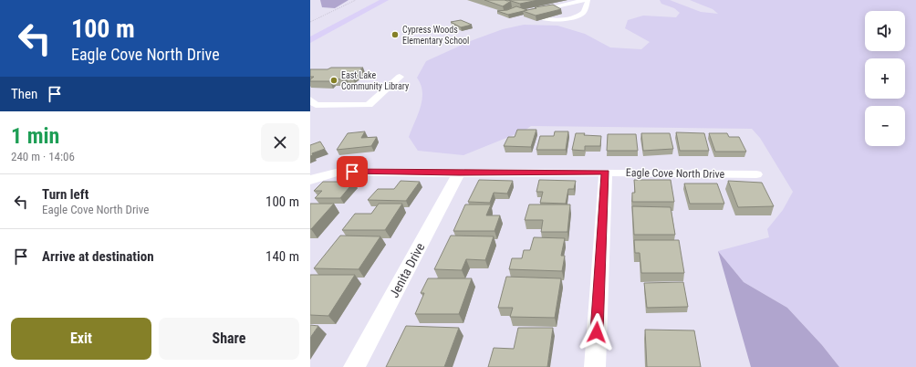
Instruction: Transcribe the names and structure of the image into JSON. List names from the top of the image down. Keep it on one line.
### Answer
{"streets":{"street":["Eagle Cove North Drive","Jenita Drive"]},"crossings":[["Eagle Cove North Drive","Jenita Drive"]],"places":["Cypress Woods Elementary School","East Lake Community Library"],"page":{"turn":["100 m","Eagle Cove North Drive"],"map_buttons":["+","−"],"then":"Then","heading":["1 min","240 m · 14:06"],"list":[{"name":"Turn left","note":"Eagle Cove North Drive","value":"100 m"},{"name":"Arrive at destination","value":"140 m"}],"buttons":["Exit","Share"]}}
